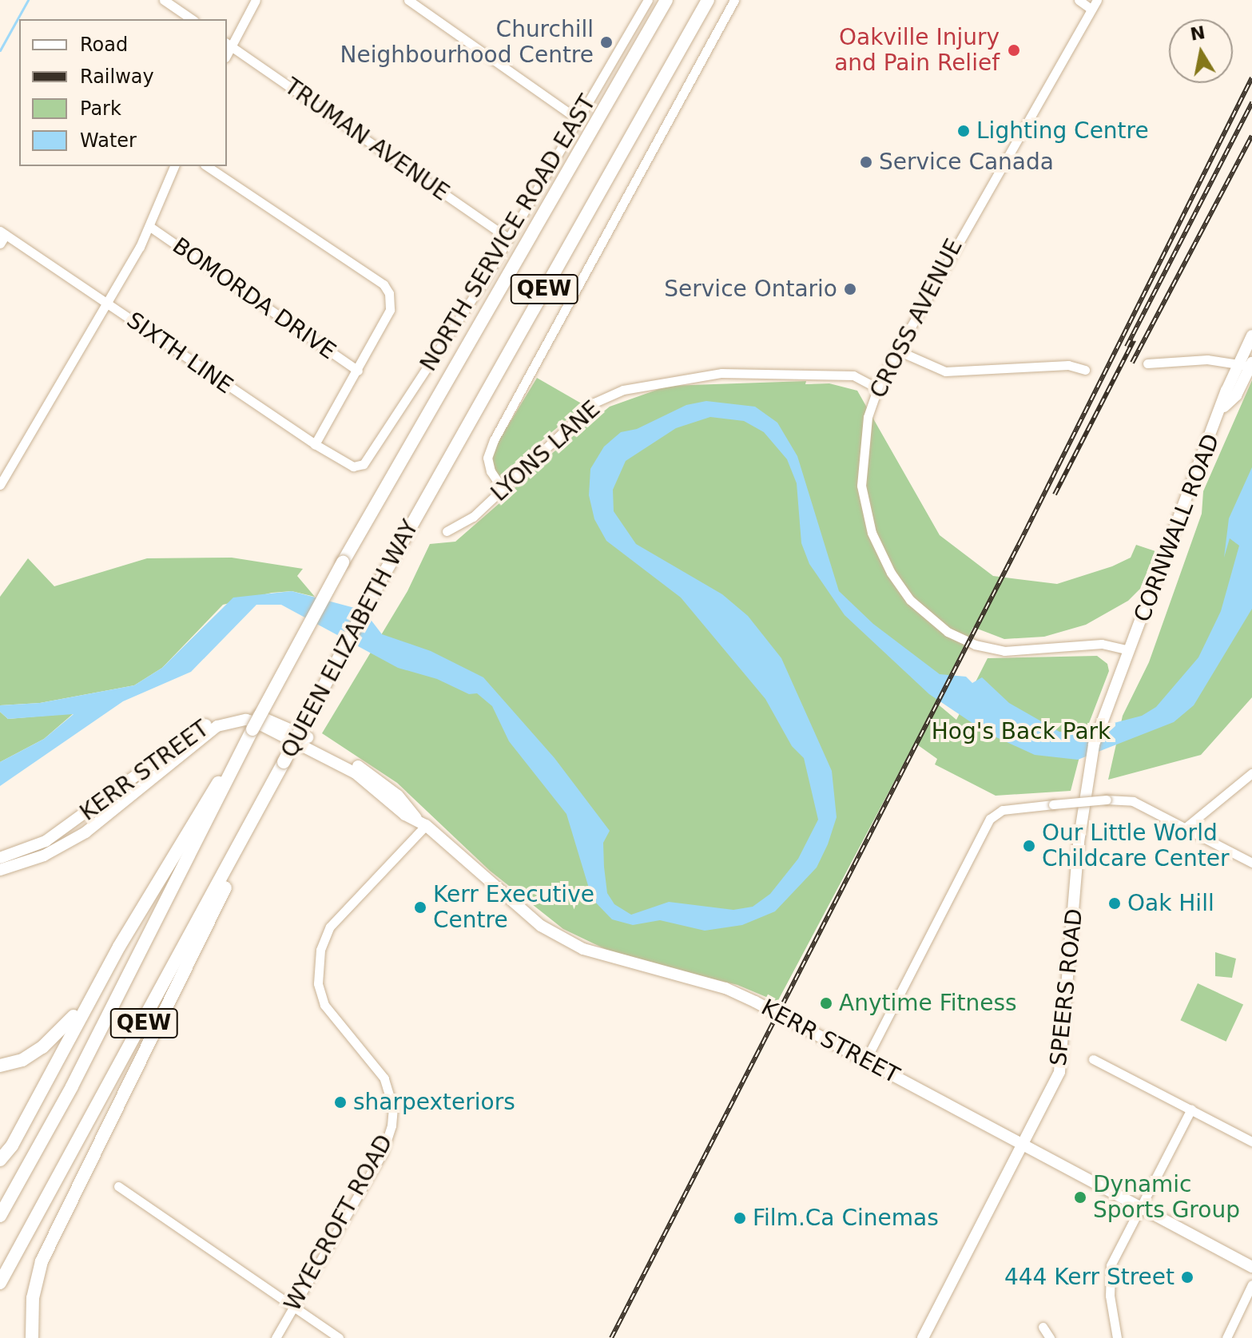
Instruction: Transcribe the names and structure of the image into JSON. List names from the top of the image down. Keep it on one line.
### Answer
{"streets":{"highway":["QEW","QUEEN ELIZABETH WAY"],"main road":["CORNWALL ROAD","KERR STREET","SPEERS ROAD"],"street":["TRUMAN AVENUE","NORTH SERVICE ROAD EAST","BOMORDA DRIVE","CROSS AVENUE","SIXTH LINE","LYONS LANE","WYECROFT ROAD"]},"crossings":[["TRUMAN AVENUE","NORTH SERVICE ROAD EAST"],["NORTH SERVICE ROAD EAST","SIXTH LINE"],["CROSS AVENUE","LYONS LANE"],["CROSS AVENUE","CORNWALL ROAD"],["CROSS AVENUE","SPEERS ROAD"],["CORNWALL ROAD","SPEERS ROAD"],["KERR STREET","SPEERS ROAD"],["KERR STREET","WYECROFT ROAD"]],"parks":["Hog's Back Park"],"places":["Churchill Neighbourhood Centre","Oakville Injury and Pain Relief","Lighting Centre","Service Canada","Service Ontario","Our Little World Childcare Center","Oak Hill","Kerr Executive Centre","Anytime Fitness","sharpexteriors","Dynamic Sports Group","Film.Ca Cinemas","444 Kerr Street"],"legend":["Road","Railway","Park","Water"],"north":"top"}
